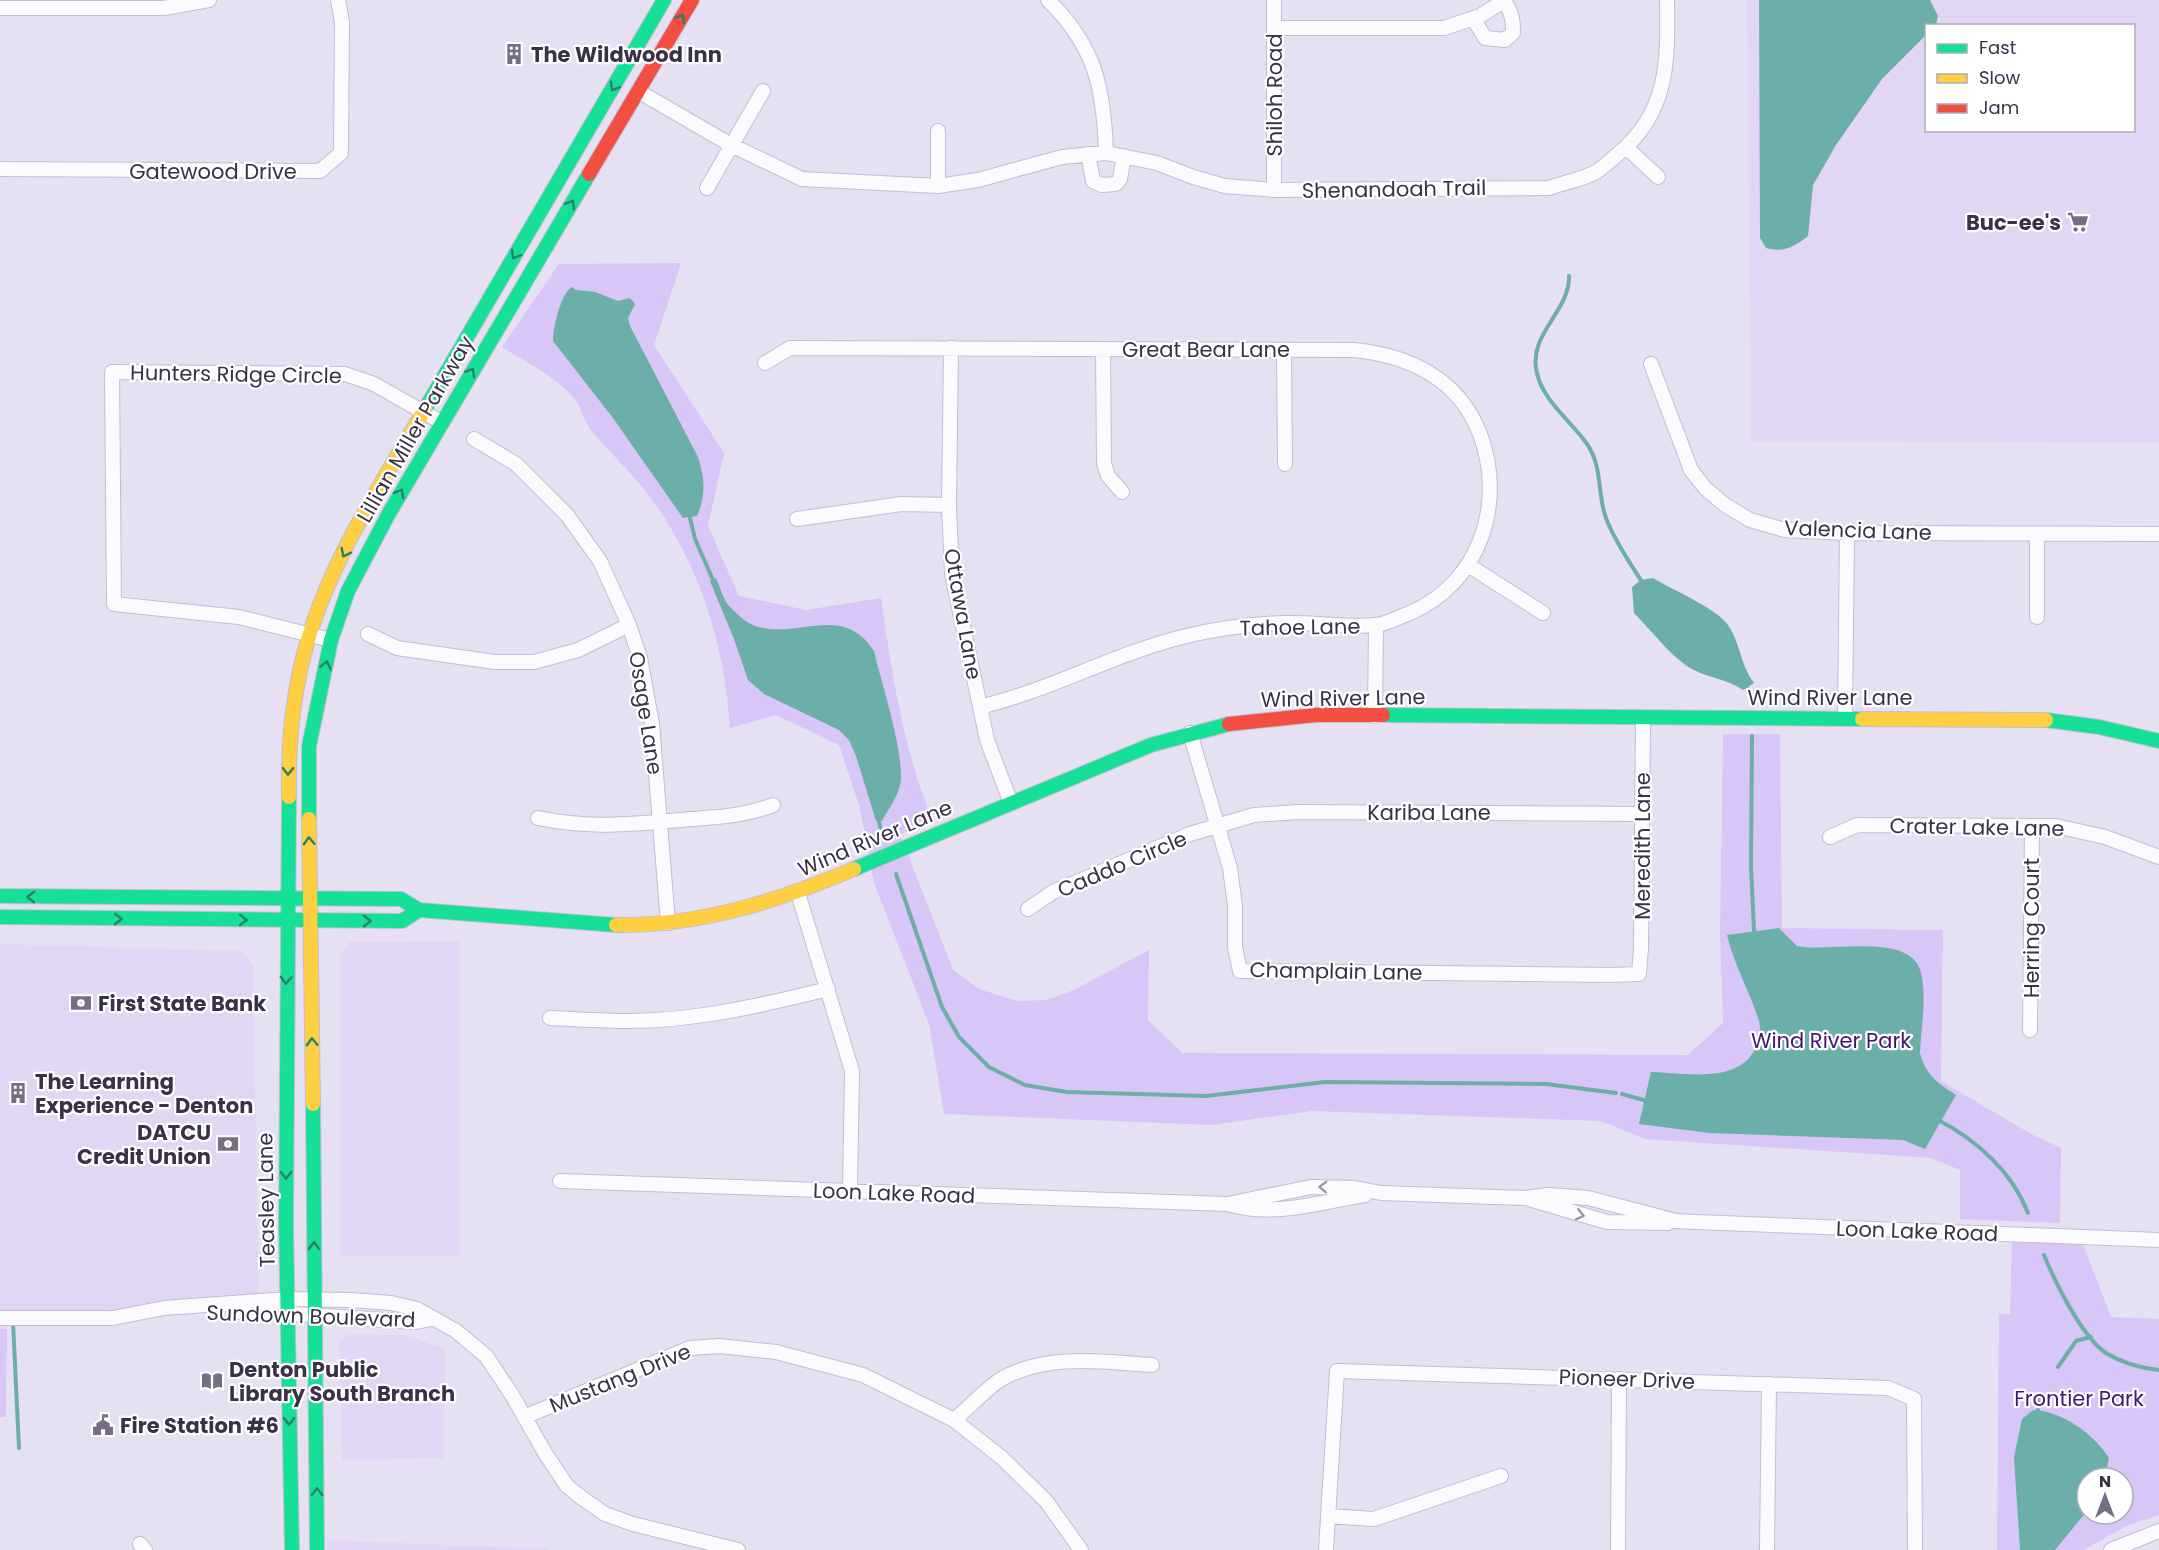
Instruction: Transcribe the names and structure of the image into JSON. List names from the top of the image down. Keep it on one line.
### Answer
{"streets":{"main road":["Lillian Miller Parkway","Wind River Lane","Teasley Lane"],"street":["Shiloh Road","Gatewood Drive","Shenandoah Trail","Great Bear Lane","Hunters Ridge Circle","Valencia Lane","Ottawa Lane","Tahoe Lane","Osage Lane","Kariba Lane","Crater Lake Lane","Meredith Lane","Caddo Circle","Herring Court","Champlain Lane","Loon Lake Road","Sundown Boulevard","Mustang Drive","Pioneer Drive"]},"crossings":[["Shiloh Road","Shenandoah Trail"],["Shenandoah Trail","Lillian Miller Parkway"],["Great Bear Lane","Ottawa Lane"],["Great Bear Lane","Tahoe Lane"],["Hunters Ridge Circle","Lillian Miller Parkway"],["Lillian Miller Parkway","Wind River Lane"],["Lillian Miller Parkway","Teasley Lane"],["Ottawa Lane","Tahoe Lane"],["Ottawa Lane","Wind River Lane"],["Wind River Lane","Osage Lane"],["Wind River Lane","Meredith Lane"],["Wind River Lane","Champlain Lane"],["Wind River Lane","Teasley Lane"],["Kariba Lane","Meredith Lane"],["Kariba Lane","Caddo Circle"],["Kariba Lane","Champlain Lane"],["Crater Lake Lane","Herring Court"],["Meredith Lane","Champlain Lane"],["Caddo Circle","Champlain Lane"],["Teasley Lane","Sundown Boulevard"],["Sundown Boulevard","Mustang Drive"]],"parks":["Wind River Park","Frontier Park"],"places":{"building":["The Wildwood Inn","The Learning Experience - Denton"],"supermarket":["Buc-ee's"],"bank":["First State Bank","DATCU Credit Union"],"library":["Denton Public Library South Branch"],"public building":["Fire Station #6"]},"legend":["Fast","Slow","Jam"],"north":"top"}
